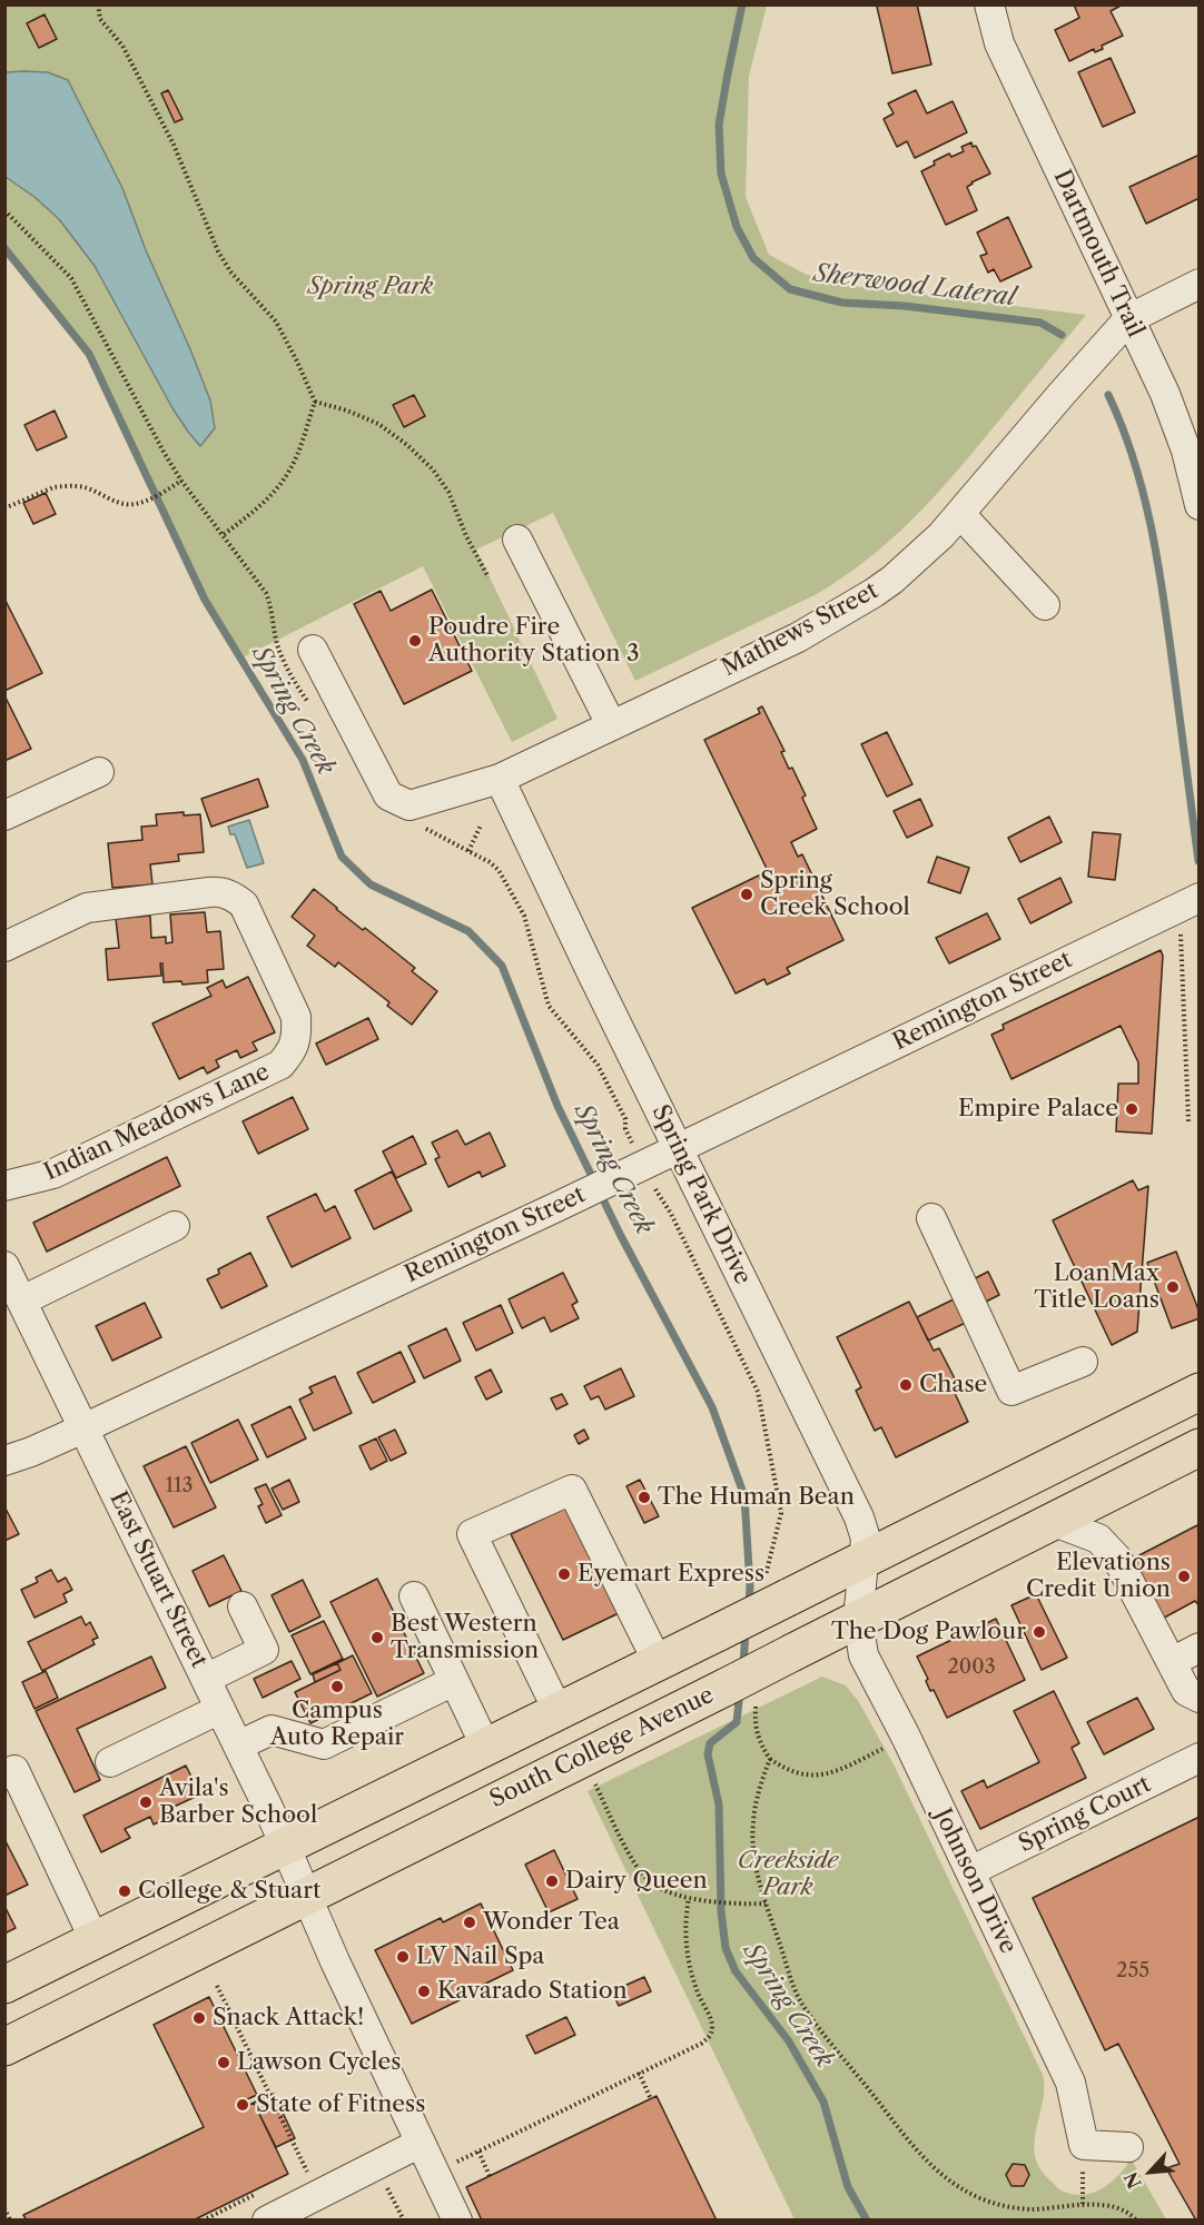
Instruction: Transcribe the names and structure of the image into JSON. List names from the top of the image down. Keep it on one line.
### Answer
{"streets":{"highway":["South College Avenue"],"street":["Dartmouth Trail","Mathews Street","Remington Street","Indian Meadows Lane","Spring Park Drive","East Stuart Street","Spring Court","Johnson Drive"]},"crossings":[["Dartmouth Trail","Mathews Street"],["Mathews Street","Spring Park Drive"],["Remington Street","Spring Park Drive"],["Remington Street","East Stuart Street"],["Spring Park Drive","South College Avenue"],["Spring Park Drive","Johnson Drive"],["East Stuart Street","South College Avenue"],["South College Avenue","Johnson Drive"],["Spring Court","Johnson Drive"]],"water":["Sherwood Lateral","Spring Creek"],"parks":["Spring Park","Creekside Park"],"places":["Poudre Fire Authority Station 3","Spring Creek School","Empire Palace","LoanMax Title Loans","Chase","The Human Bean","Eyemart Express","Elevations Credit Union","The Dog Pawlour","Best Western Transmission","Campus Auto Repair","Avila's Barber School","Dairy Queen","College & Stuart","Wonder Tea","LV Nail Spa","Kavarado Station","Snack Attack!","Lawson Cycles","State of Fitness"],"house_numbers":["113","2003","255"],"north":"bottom left"}
